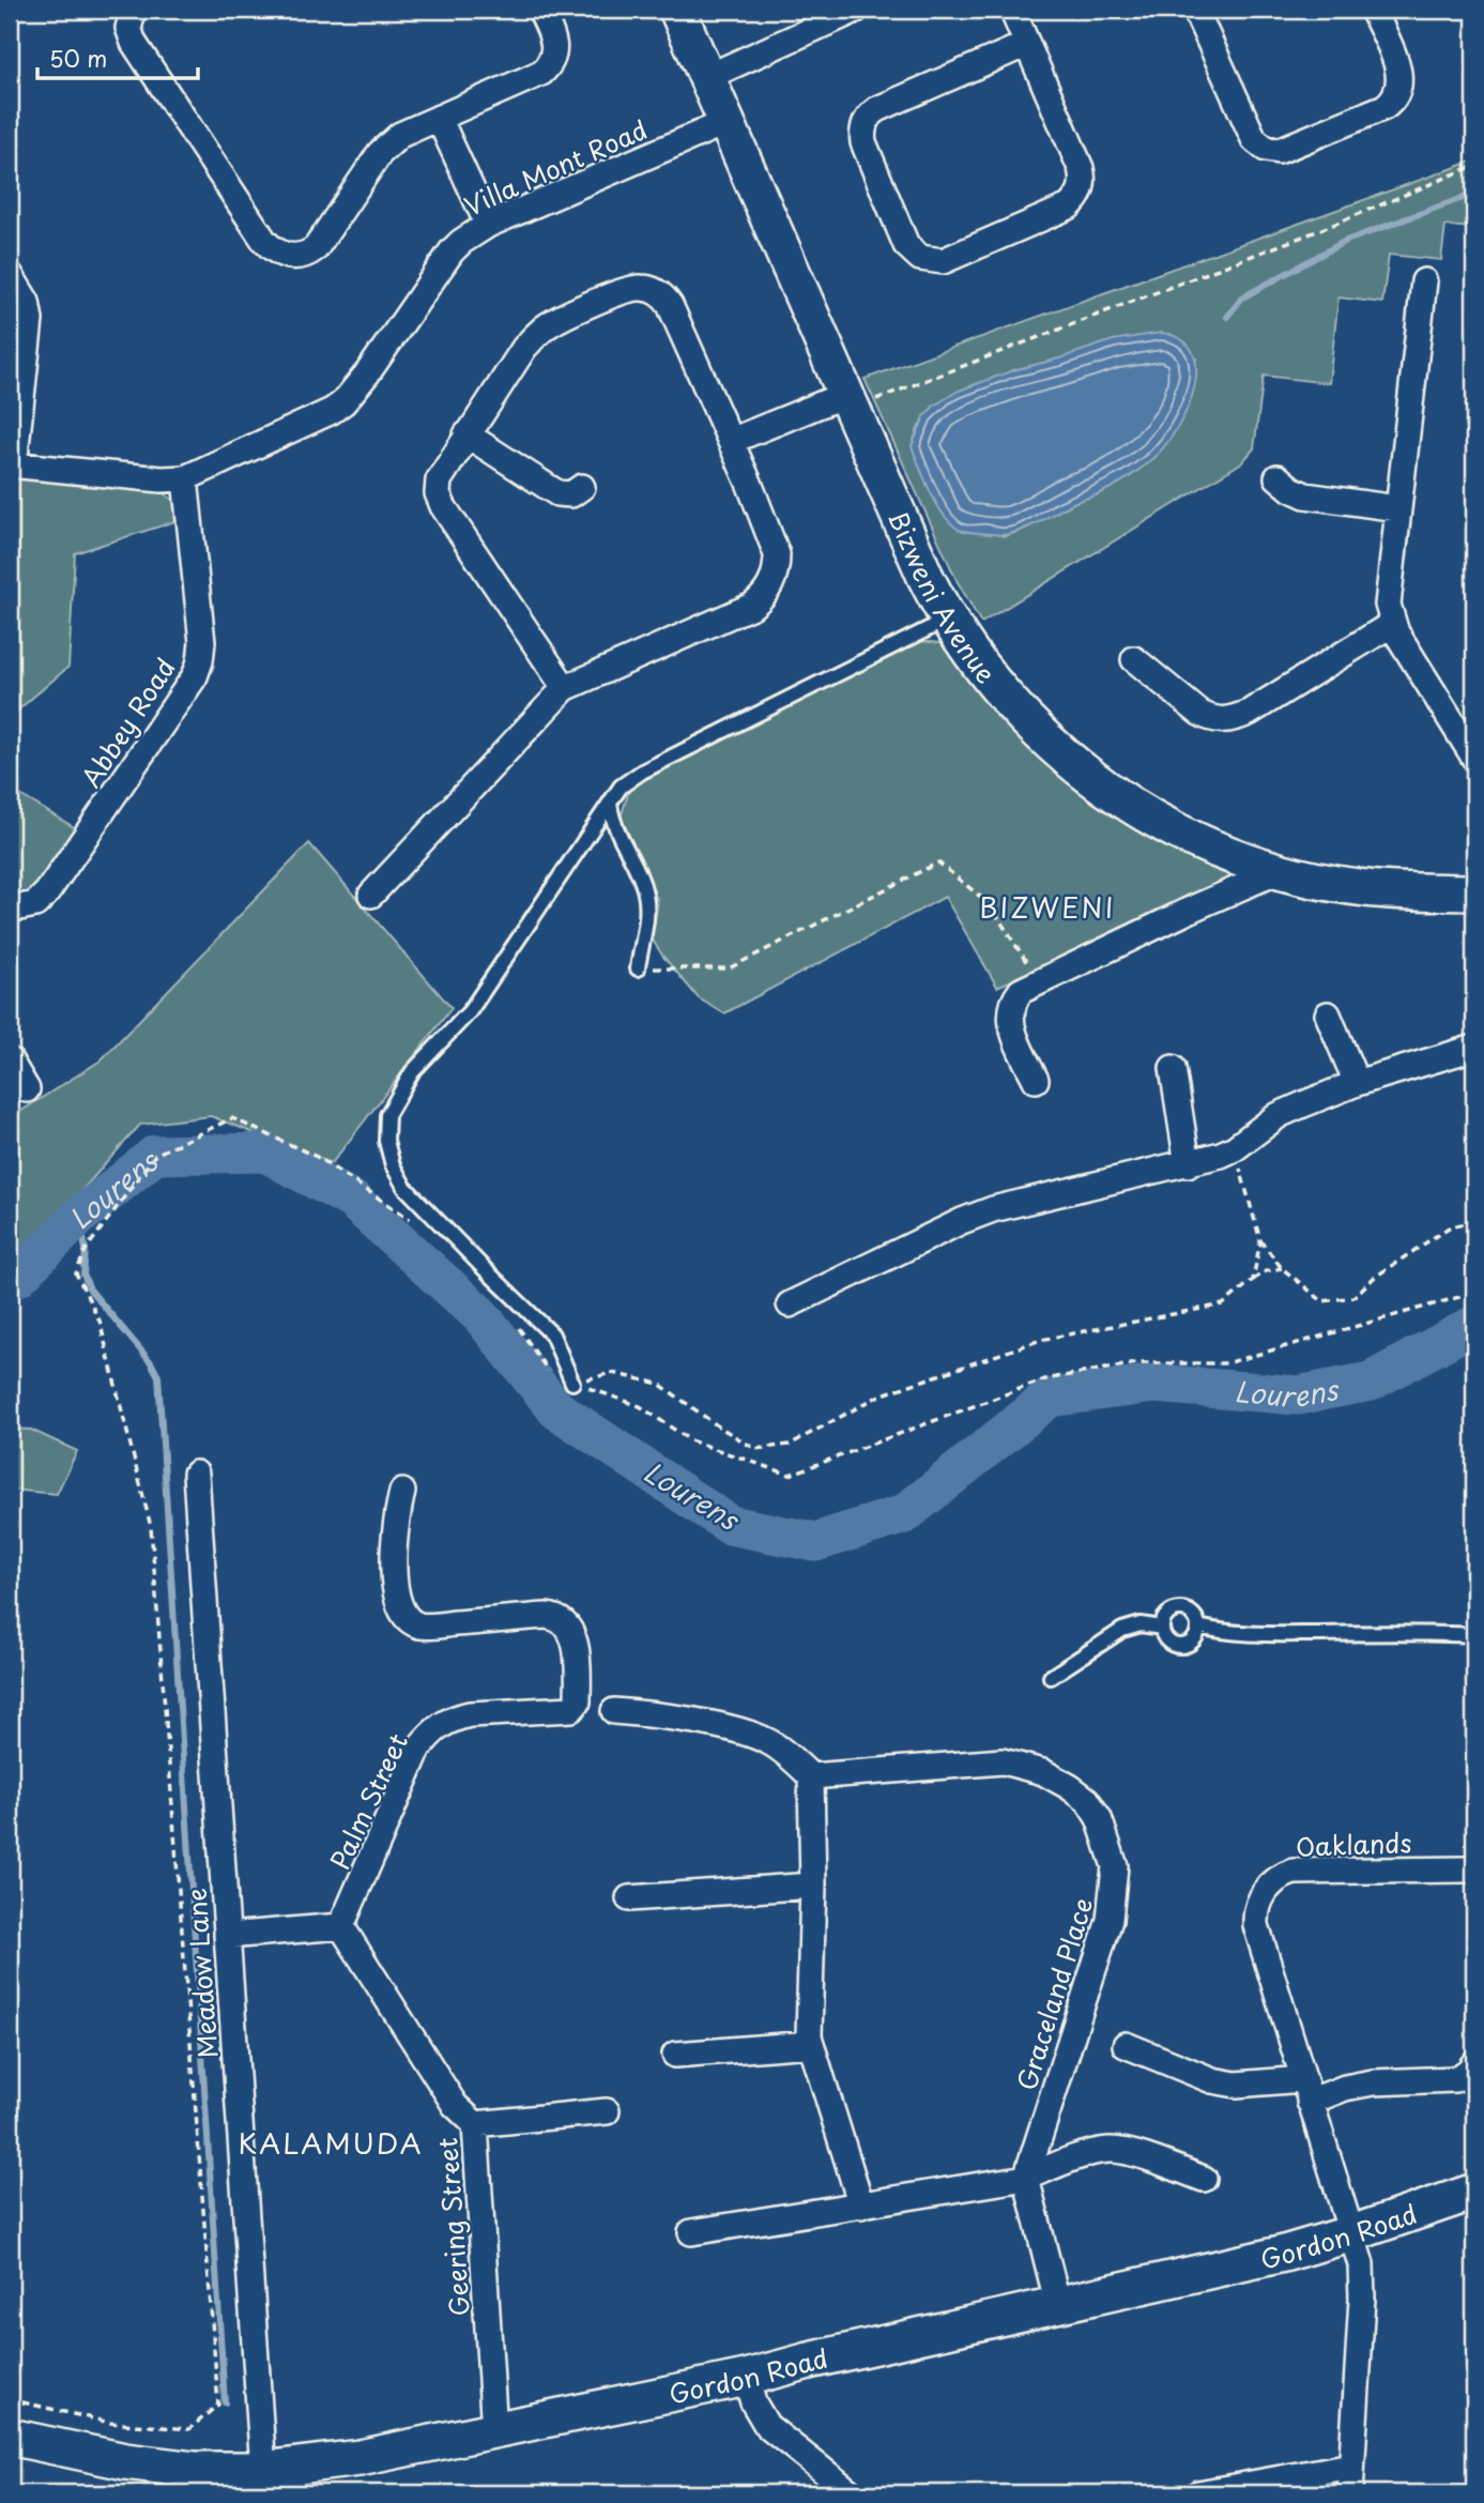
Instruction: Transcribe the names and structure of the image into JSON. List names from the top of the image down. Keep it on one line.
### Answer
{"streets":{"street":["Villa Mont Road","Bizweni Avenue","Abbey Road","Palm Street","Oaklands","Meadow Lane","Graceland Place","Geering Street","Gordon Road"]},"crossings":[["Villa Mont Road","Bizweni Avenue"],["Villa Mont Road","Abbey Road"],["Palm Street","Geering Street"],["Oaklands","Gordon Road"],["Meadow Lane","Gordon Road"],["Geering Street","Gordon Road"]],"districts":["BIZWENI","KALAMUDA"],"water":["Lourens"],"scale_bar":"50 m"}
